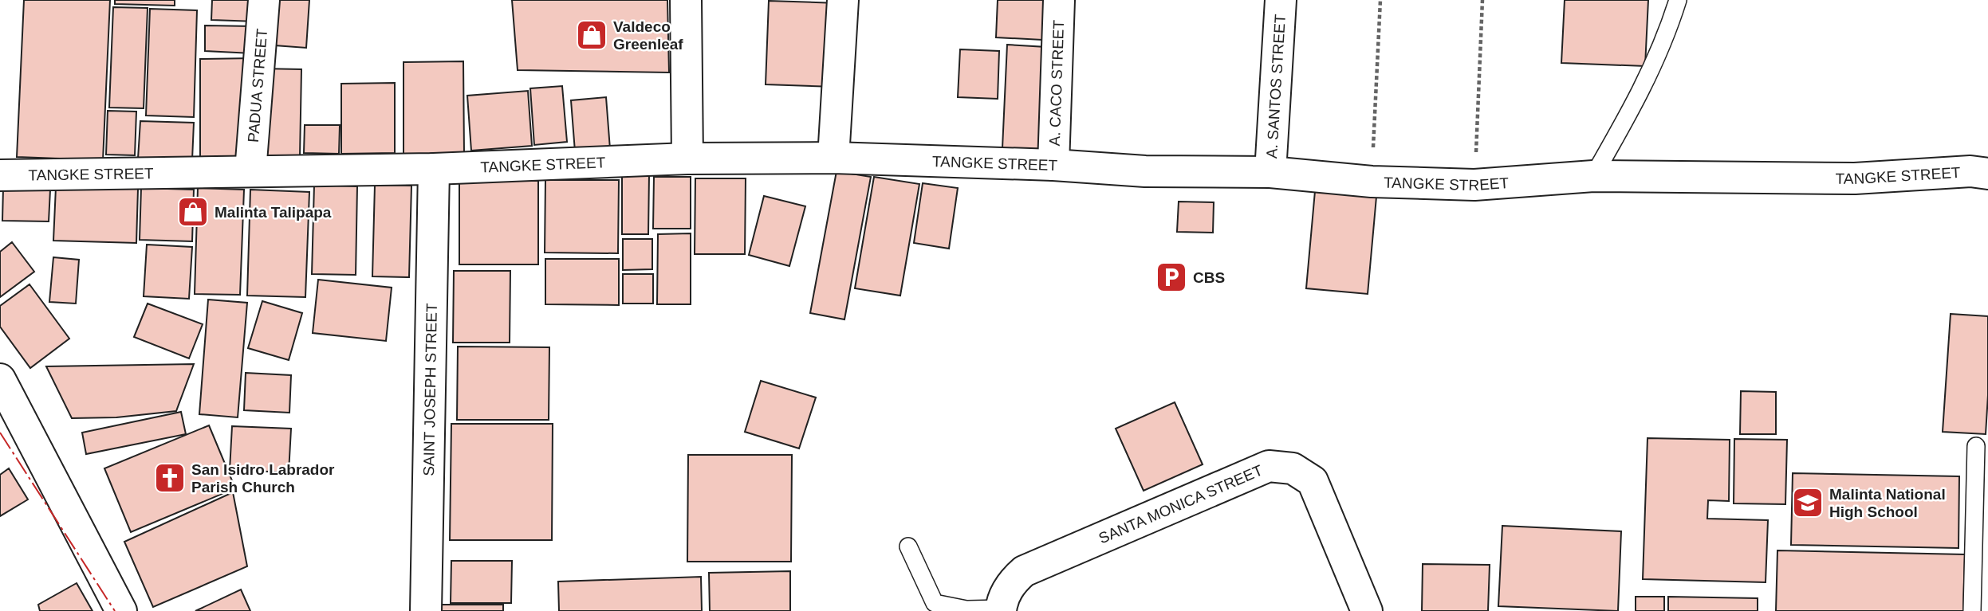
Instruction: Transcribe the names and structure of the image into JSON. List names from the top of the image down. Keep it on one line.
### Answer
{"streets":{"street":["A. CACO STREET","PADUA STREET","A. SANTOS STREET","TANGKE STREET","SAINT JOSEPH STREET","SANTA MONICA STREET"]},"crossings":[["A. CACO STREET","TANGKE STREET"],["PADUA STREET","TANGKE STREET"],["A. SANTOS STREET","TANGKE STREET"],["TANGKE STREET","SAINT JOSEPH STREET"]],"places":{"shop":["Valdeco Greenleaf","Malinta Talipapa"],"parking":["CBS"],"church":["San Isidro Labrador Parish Church"],"school or university":["Malinta National High School"]}}
